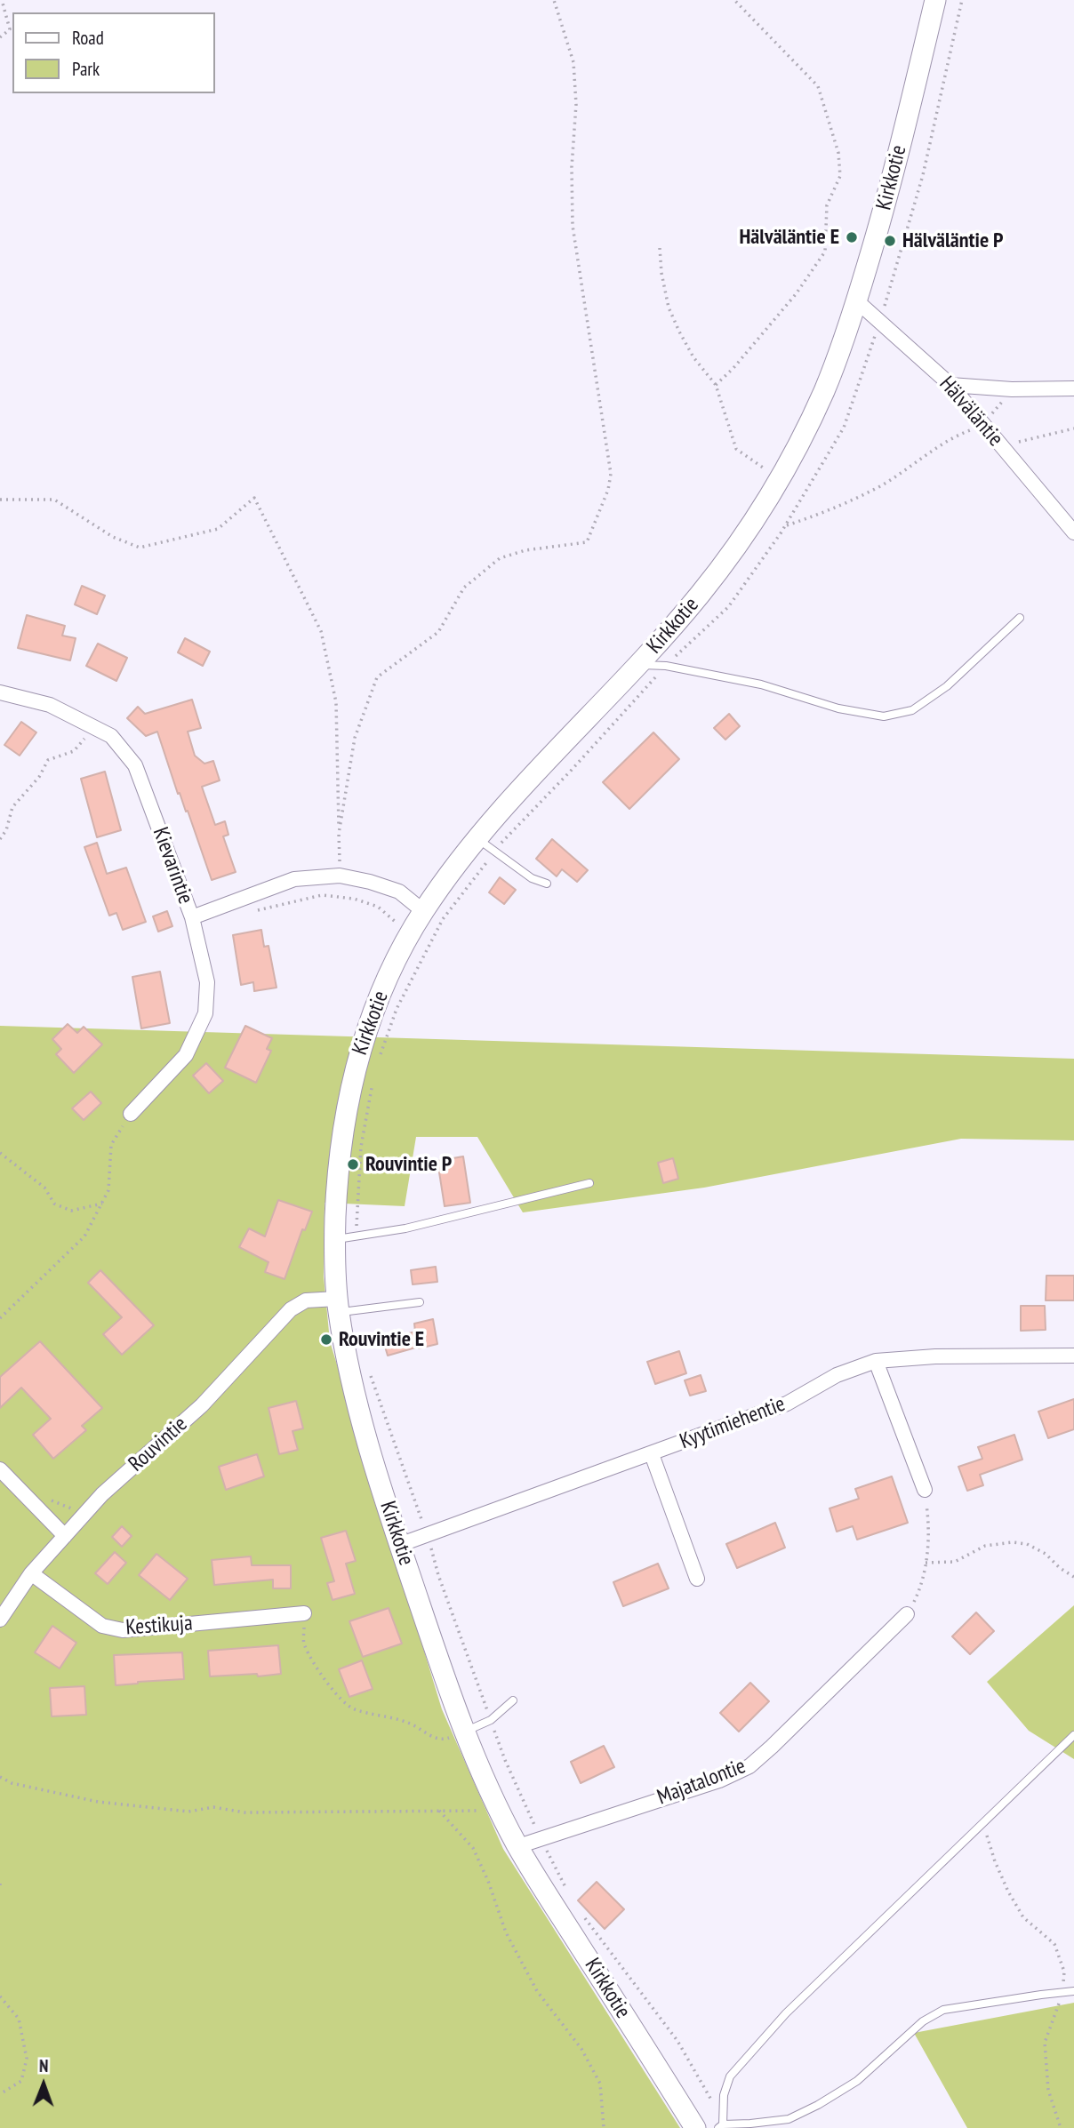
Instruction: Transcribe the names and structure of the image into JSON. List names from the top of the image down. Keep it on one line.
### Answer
{"streets":{"street":["Kirkkotie","Hälväläntie","Kievarintie","Kyytimiehentie","Rouvintie","Kestikuja","Majatalontie"]},"crossings":[["Kirkkotie","Hälväläntie"],["Kirkkotie","Kievarintie"],["Kirkkotie","Kyytimiehentie"],["Kirkkotie","Rouvintie"],["Kirkkotie","Majatalontie"],["Rouvintie","Kestikuja"]],"places":["Hälväläntie E","Hälväläntie P","Rouvintie P","Rouvintie E"],"legend":["Road","Park"],"north":"top"}
